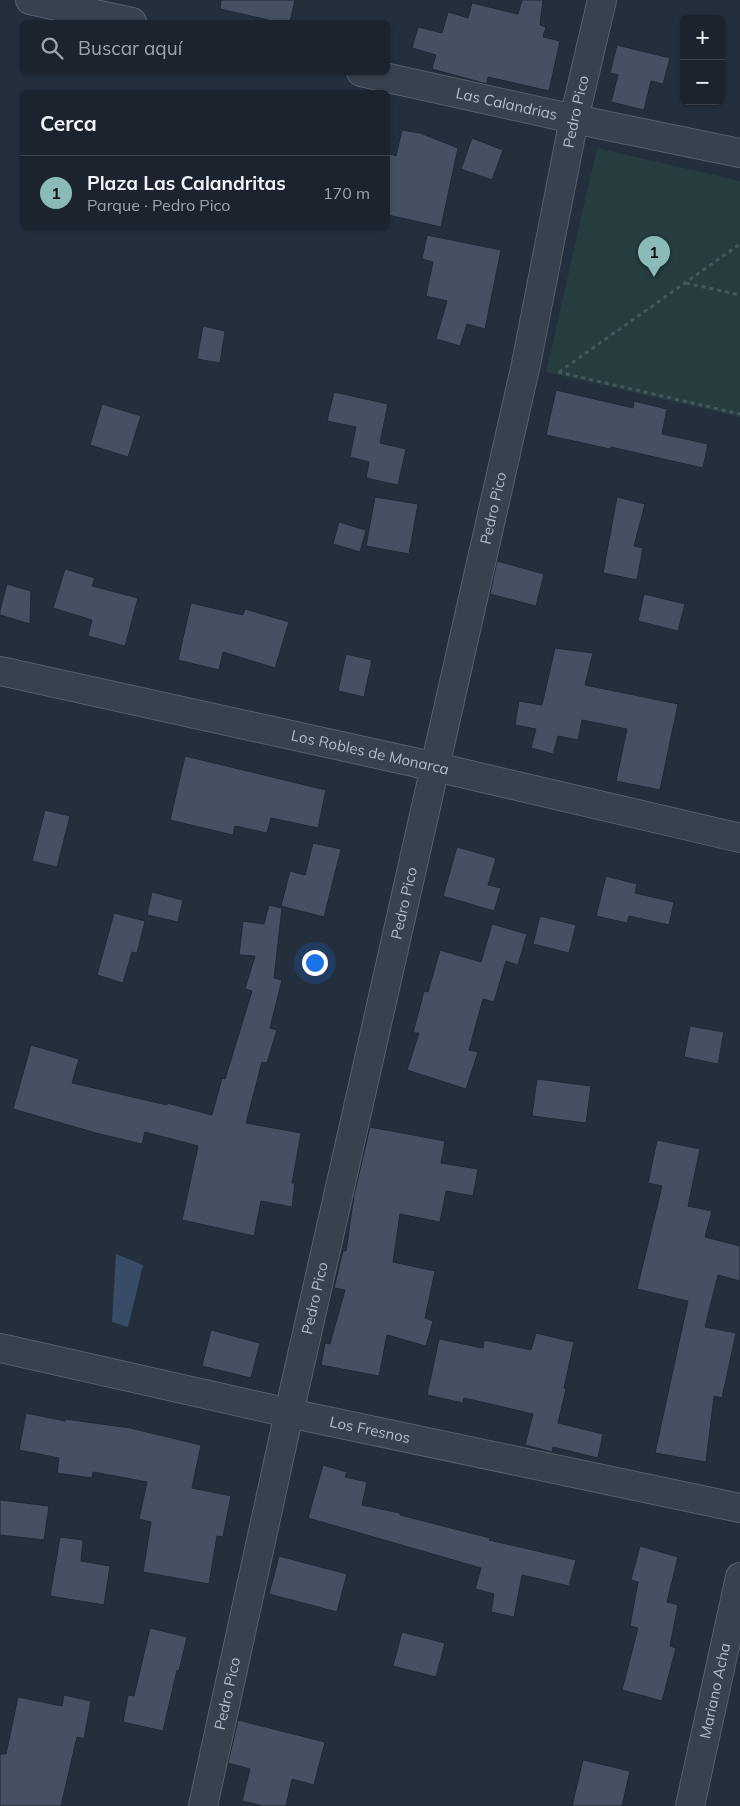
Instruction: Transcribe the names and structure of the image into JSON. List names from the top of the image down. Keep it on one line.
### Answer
{"streets":{"street":["Las Calandrias","Pedro Pico","Los Robles de Monarca","Los Fresnos","Mariano Acha"]},"crossings":[["Las Calandrias","Pedro Pico"],["Pedro Pico","Los Robles de Monarca"],["Pedro Pico","Los Fresnos"]],"page":{"map_buttons":["+","−"],"search":"Buscar aquí","heading":"Cerca","list":[{"mark":"1","name":"Plaza Las Calandritas","note":"Parque · Pedro Pico","value":"170 m"}],"pins":"1"}}
